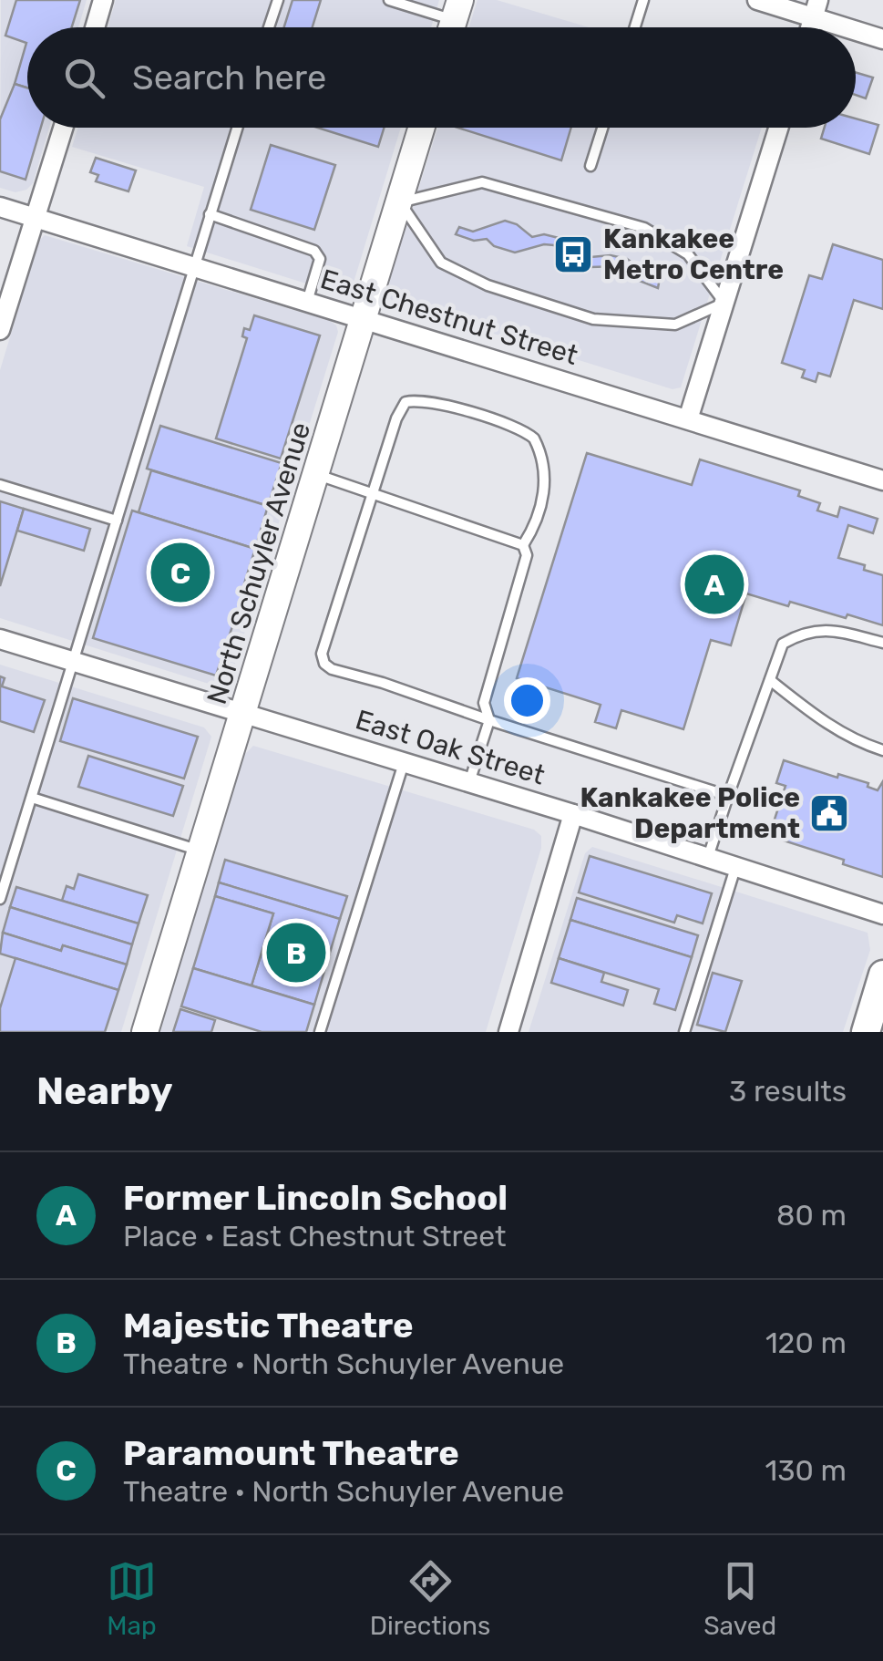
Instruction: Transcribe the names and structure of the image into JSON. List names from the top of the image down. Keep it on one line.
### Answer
{"streets":{"street":["East Chestnut Street","North Schuyler Avenue","East Oak Street"]},"crossings":[["East Chestnut Street","North Schuyler Avenue"],["North Schuyler Avenue","East Oak Street"]],"places":{"bus stop":["Kankakee Metro Centre"],"public building":["Kankakee Police Department"]},"page":{"search":"Search here","pins":["C","A","B"],"heading":["Nearby","3 results"],"list":[{"mark":"A","name":"Former Lincoln School","note":"Place · East Chestnut Street","value":"80 m"},{"mark":"B","name":"Majestic Theatre","note":"Theatre · North Schuyler Avenue","value":"120 m"},{"mark":"C","name":"Paramount Theatre","note":"Theatre · North Schuyler Avenue","value":"130 m"}],"nav":["Map","Directions","Saved"]}}
